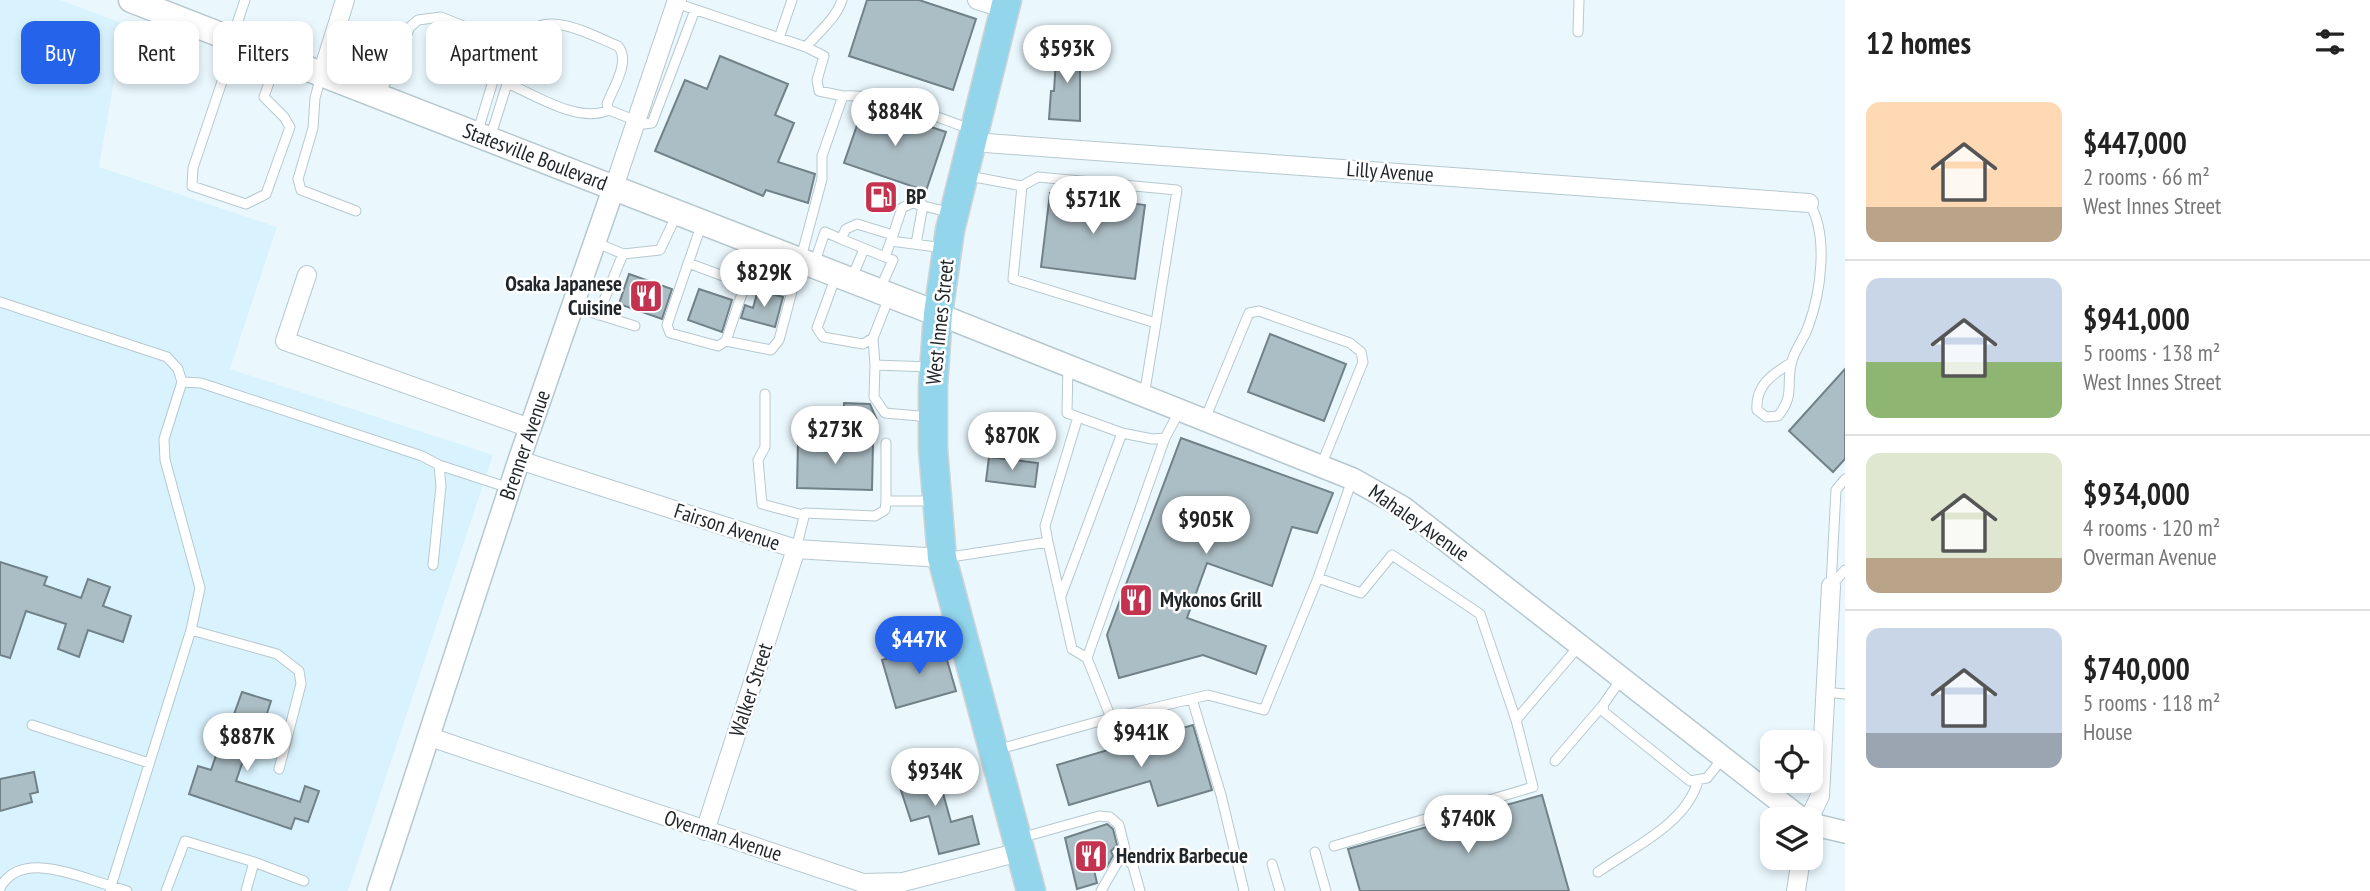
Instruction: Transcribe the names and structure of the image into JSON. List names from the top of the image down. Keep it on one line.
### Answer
{"streets":{"main road":["Statesville Boulevard","West Innes Street"],"street":["Lilly Avenue","Brenner Avenue","Mahaley Avenue","Fairson Avenue","Walker Street","Overman Avenue"]},"crossings":[["Statesville Boulevard","West Innes Street"],["Statesville Boulevard","Brenner Avenue"],["Statesville Boulevard","Mahaley Avenue"],["Lilly Avenue","West Innes Street"],["West Innes Street","Mahaley Avenue"],["West Innes Street","Fairson Avenue"],["West Innes Street","Overman Avenue"],["Brenner Avenue","Fairson Avenue"],["Brenner Avenue","Overman Avenue"],["Fairson Avenue","Walker Street"],["Walker Street","Overman Avenue"]],"places":{"fuel station":["BP"],"restaurant":["Osaka Japanese Cuisine","Mykonos Grill","Hendrix Barbecue"]},"page":{"heading":"12 homes","chip":["Buy","Rent","Filters","New","Apartment"],"price":["$593K","$884K","$571K","$829K","$273K","$870K","$905K","$447K","$941K","$887K","$934K","$740K"],"list":[{"name":"$447,000","note":"2 rooms · 66 m² · West Innes Street"},{"name":"$941,000","note":"5 rooms · 138 m² · West Innes Street"},{"name":"$934,000","note":"4 rooms · 120 m² · Overman Avenue"},{"name":"$740,000","note":"5 rooms · 118 m² · House"}]}}
